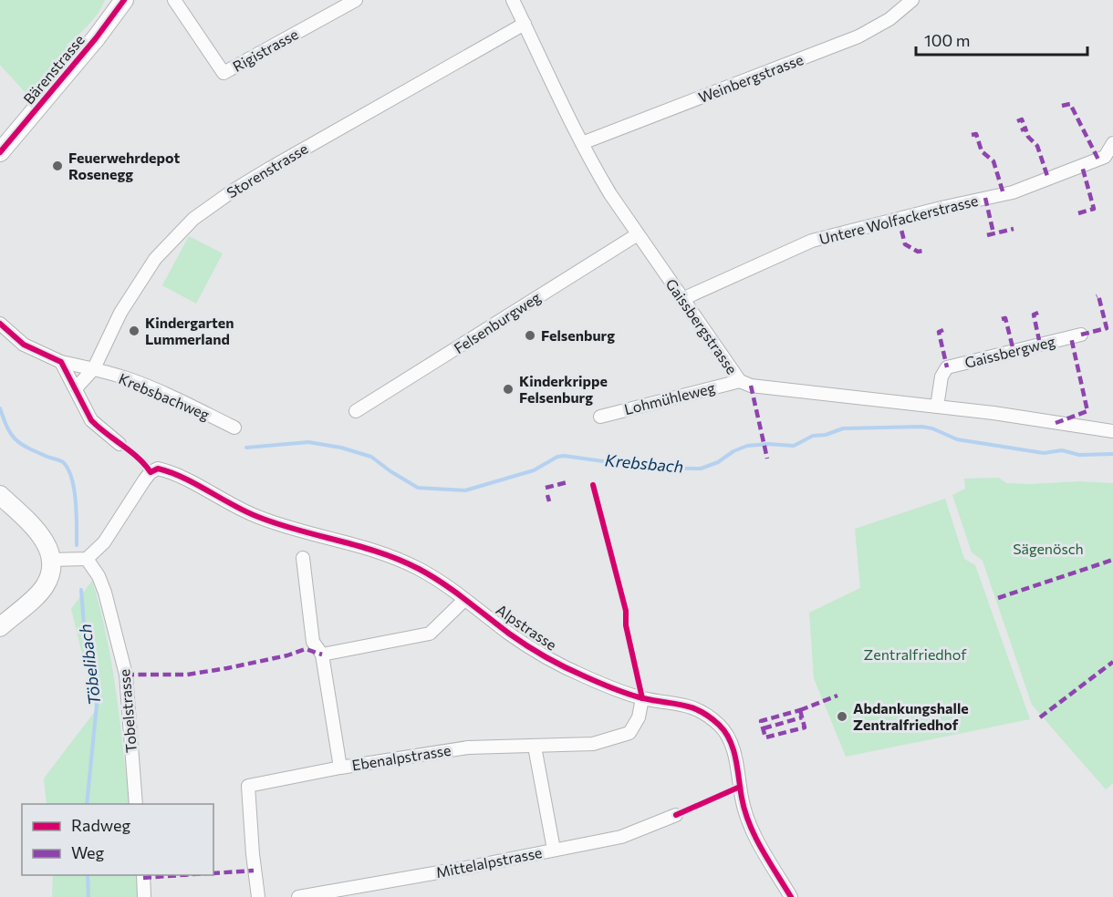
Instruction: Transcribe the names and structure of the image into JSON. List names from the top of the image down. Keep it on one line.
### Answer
{"streets":{"main road":["Bärenstrasse"],"street":["Rigistrasse","Weinbergstrasse","Storenstrasse","Untere Wolfackerstrasse","Felsenburgweg","Gaissbergstrasse","Gaissbergweg","Krebsbachweg","Lohmühleweg","Alpstrasse","Tobelstrasse","Ebenalpstrasse","Mittelalpstrasse"]},"crossings":[["Weinbergstrasse","Gaissbergstrasse"],["Storenstrasse","Gaissbergstrasse"],["Storenstrasse","Krebsbachweg"],["Untere Wolfackerstrasse","Gaissbergstrasse"],["Felsenburgweg","Gaissbergstrasse"],["Gaissbergstrasse","Gaissbergweg"],["Gaissbergstrasse","Lohmühleweg"],["Alpstrasse","Tobelstrasse"],["Alpstrasse","Ebenalpstrasse"]],"water":["Krebsbach","Töbelibach"],"parks":["Sägenösch","Zentralfriedhof"],"places":["Feuerwehrdepot Rosenegg","Kindergarten Lummerland","Felsenburg","Kinderkrippe Felsenburg","Abdankungshalle Zentralfriedhof"],"legend":["Radweg","Weg"],"scale_bar":"100 m"}
